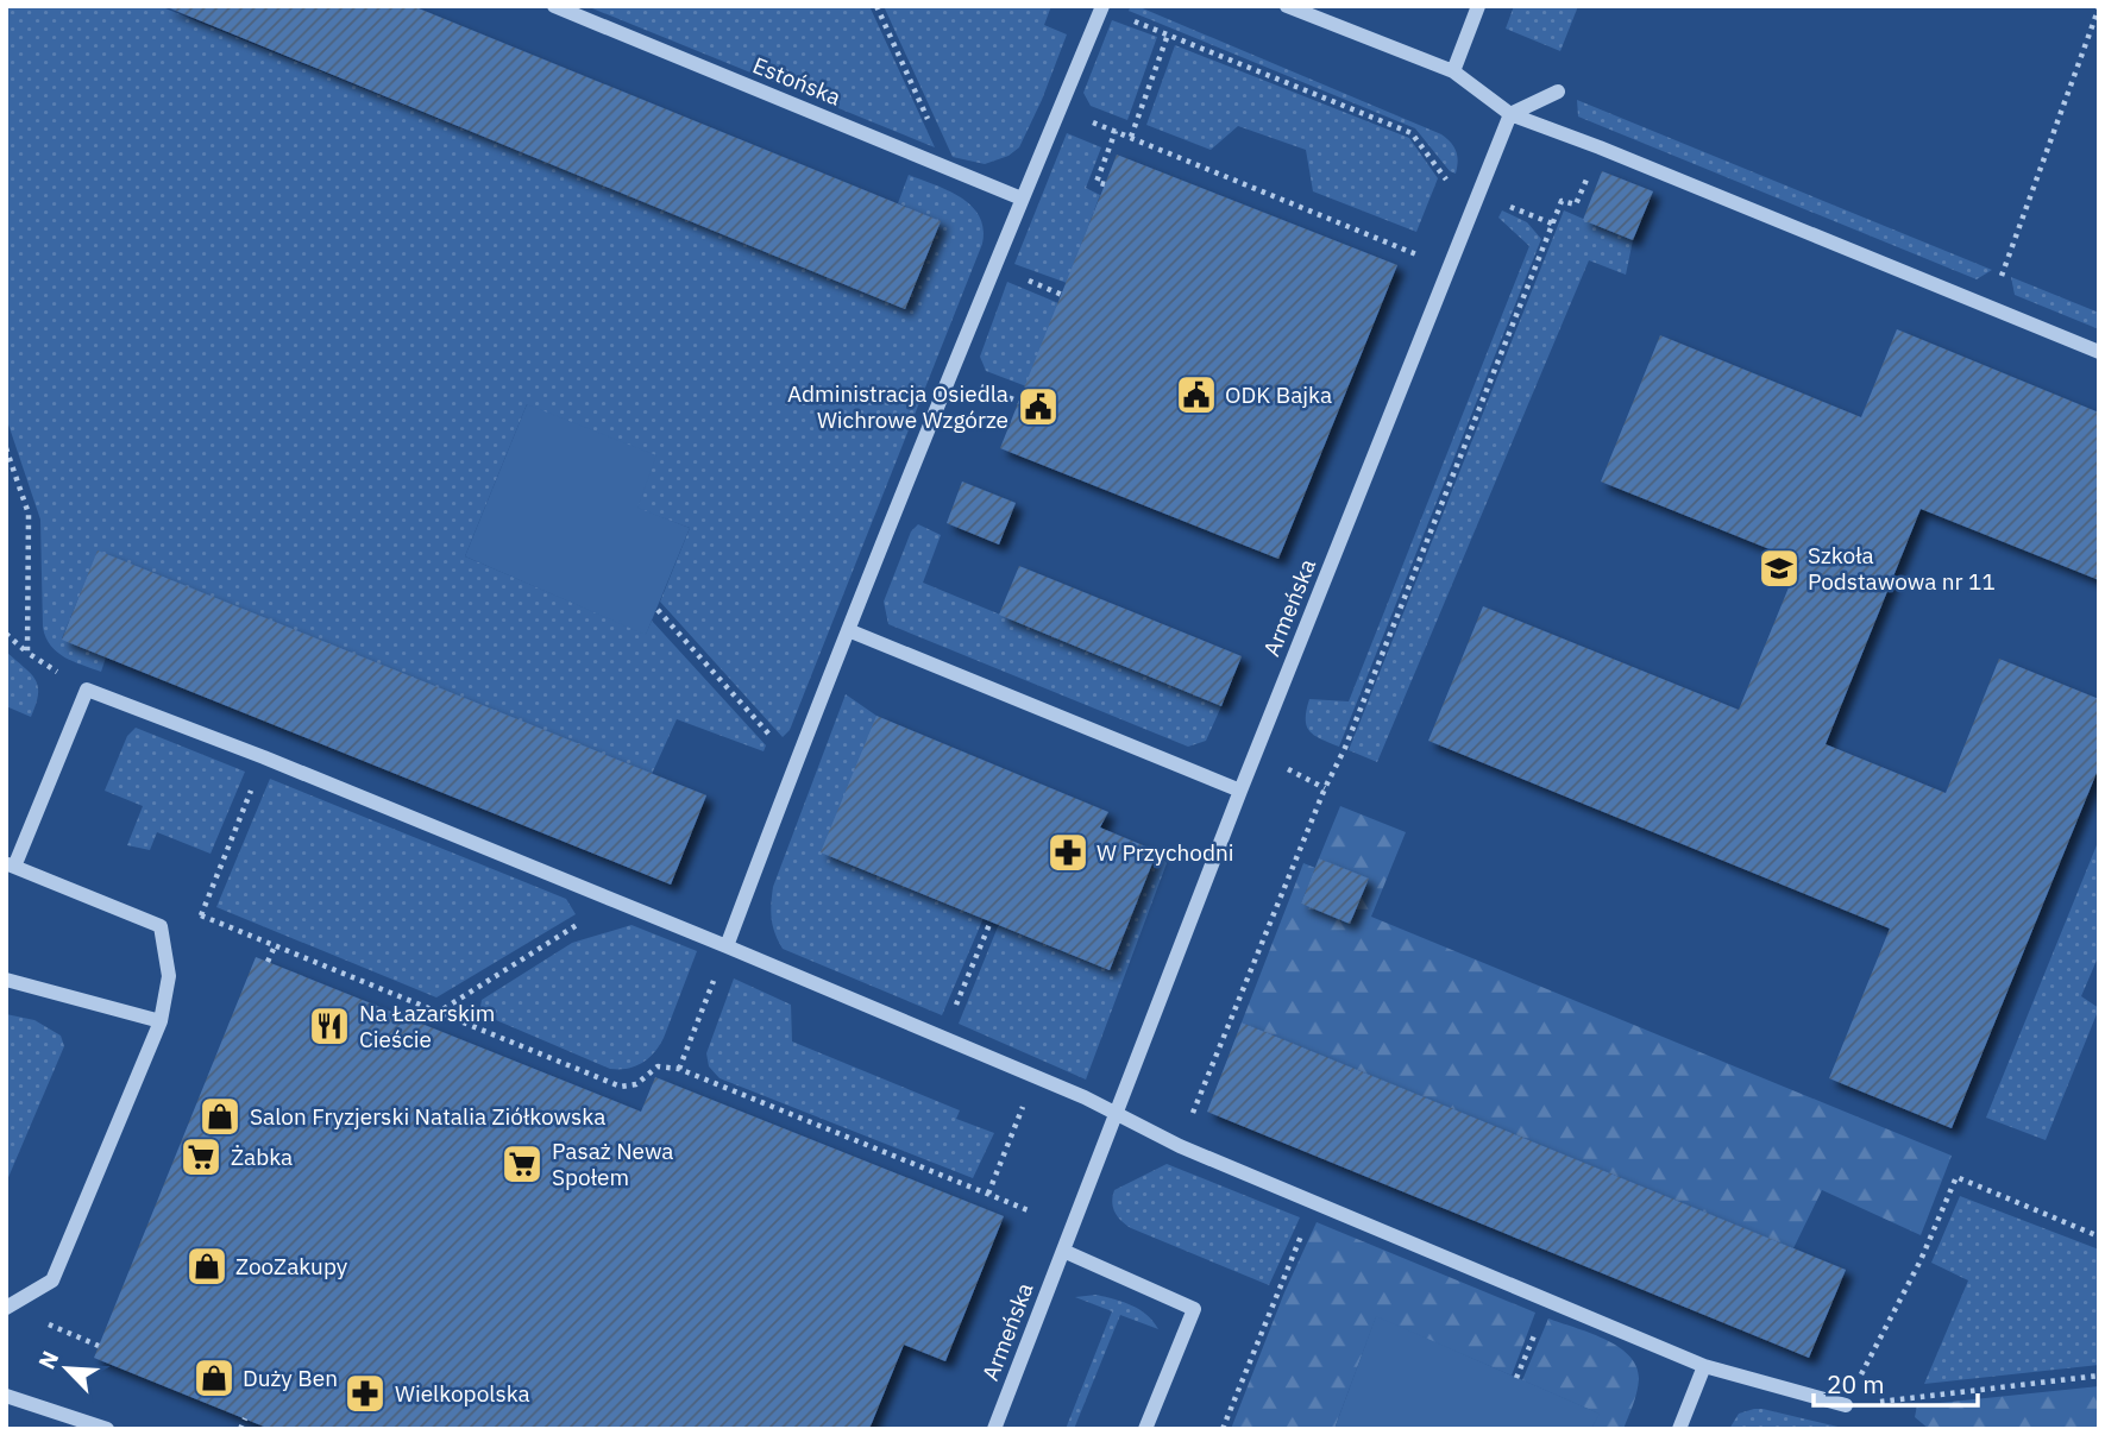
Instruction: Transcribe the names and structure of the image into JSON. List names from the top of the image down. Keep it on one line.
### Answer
{"streets":{"street":["Estońska","Armeńska"]},"places":{"public building":["ODK Bajka","Administracja Osiedla Wichrowe Wzgórze"],"school or university":["Szkoła Podstawowa nr 11"],"pharmacy":["W Przychodni","Wielkopolska"],"restaurant":["Na Łazarskim Cieście"],"shop":["Salon Fryzjerski Natalia Ziółkowska","ZooZakupy","Duży Ben"],"supermarket":["Żabka","Pasaż Newa Społem"]},"scale_bar":"20 m","north":"top left"}
